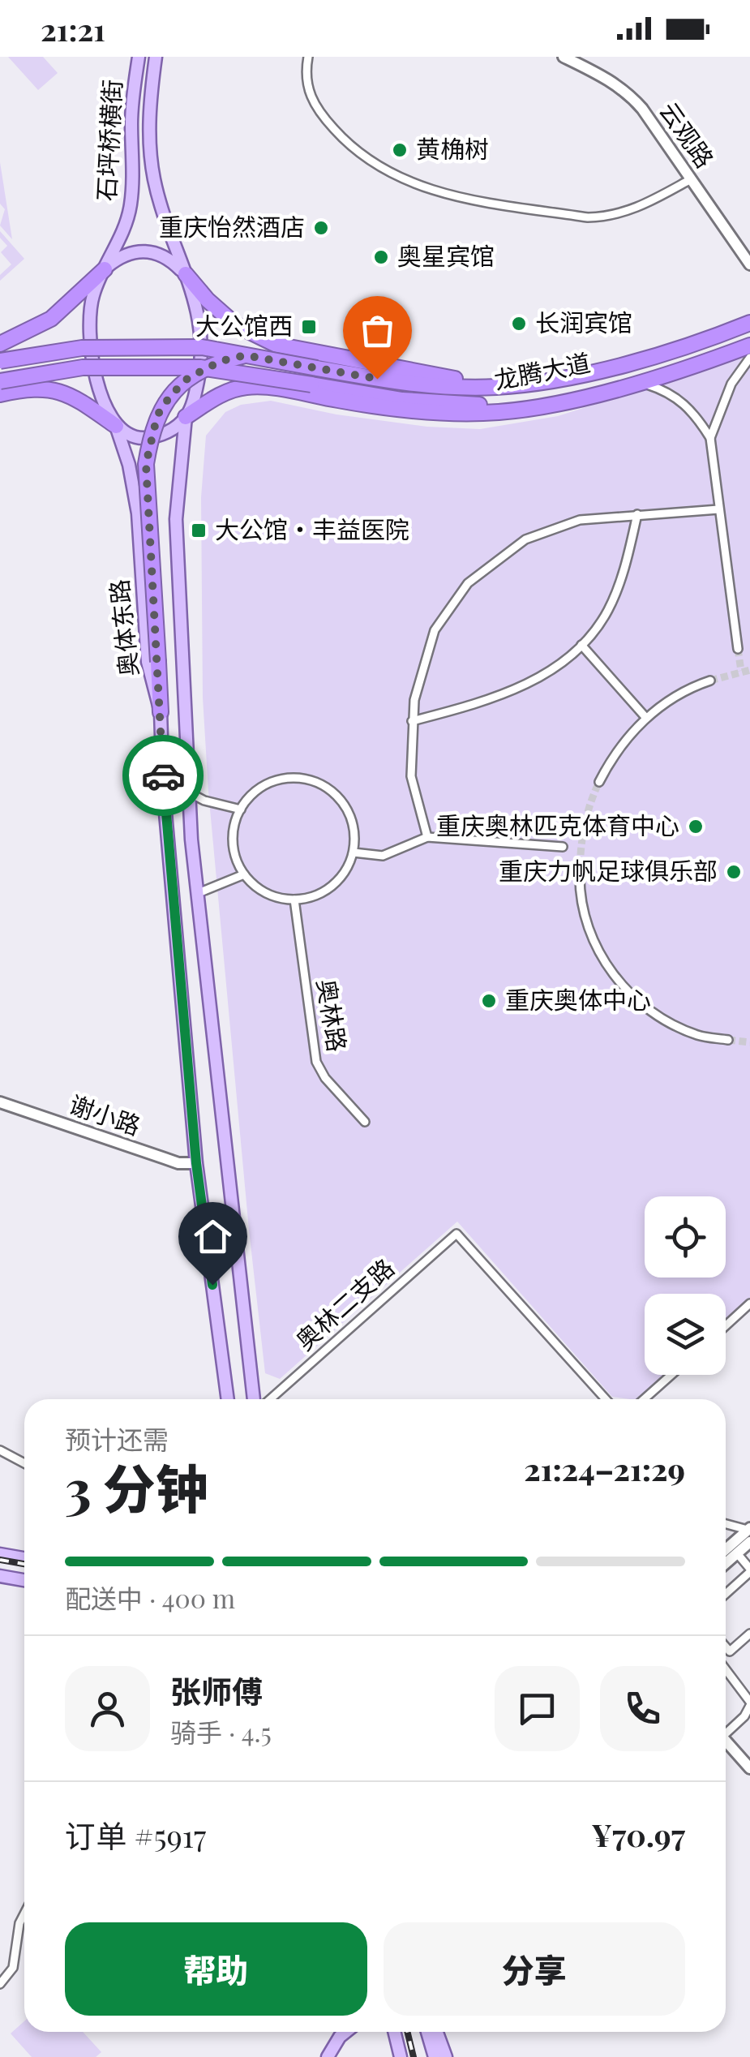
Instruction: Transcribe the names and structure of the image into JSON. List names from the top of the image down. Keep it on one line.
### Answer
{"streets":{"highway":["龙腾大道"],"main road":["石坪桥横街","奥体东路"],"street":["云观路","奥林路","谢小路","奥林二支路"]},"crossings":[["石坪桥横街","奥体东路"],["奥体东路","谢小路"]],"places":{"other":["黄桷树","重庆怡然酒店","奥星宾馆","长润宾馆","重庆奥林匹克体育中心","重庆力帆足球俱乐部","重庆奥体中心"],"transit":["大公馆西","大公馆‧丰益医院"]},"page":{"status":"21:21","heading":["3 分钟","预计还需","21:24–21:29"],"panel":["张师傅","骑手 · 4.5","订单 #5917","¥70.97"],"bar":"配送中 · 400 m","buttons":["帮助","分享"]}}
